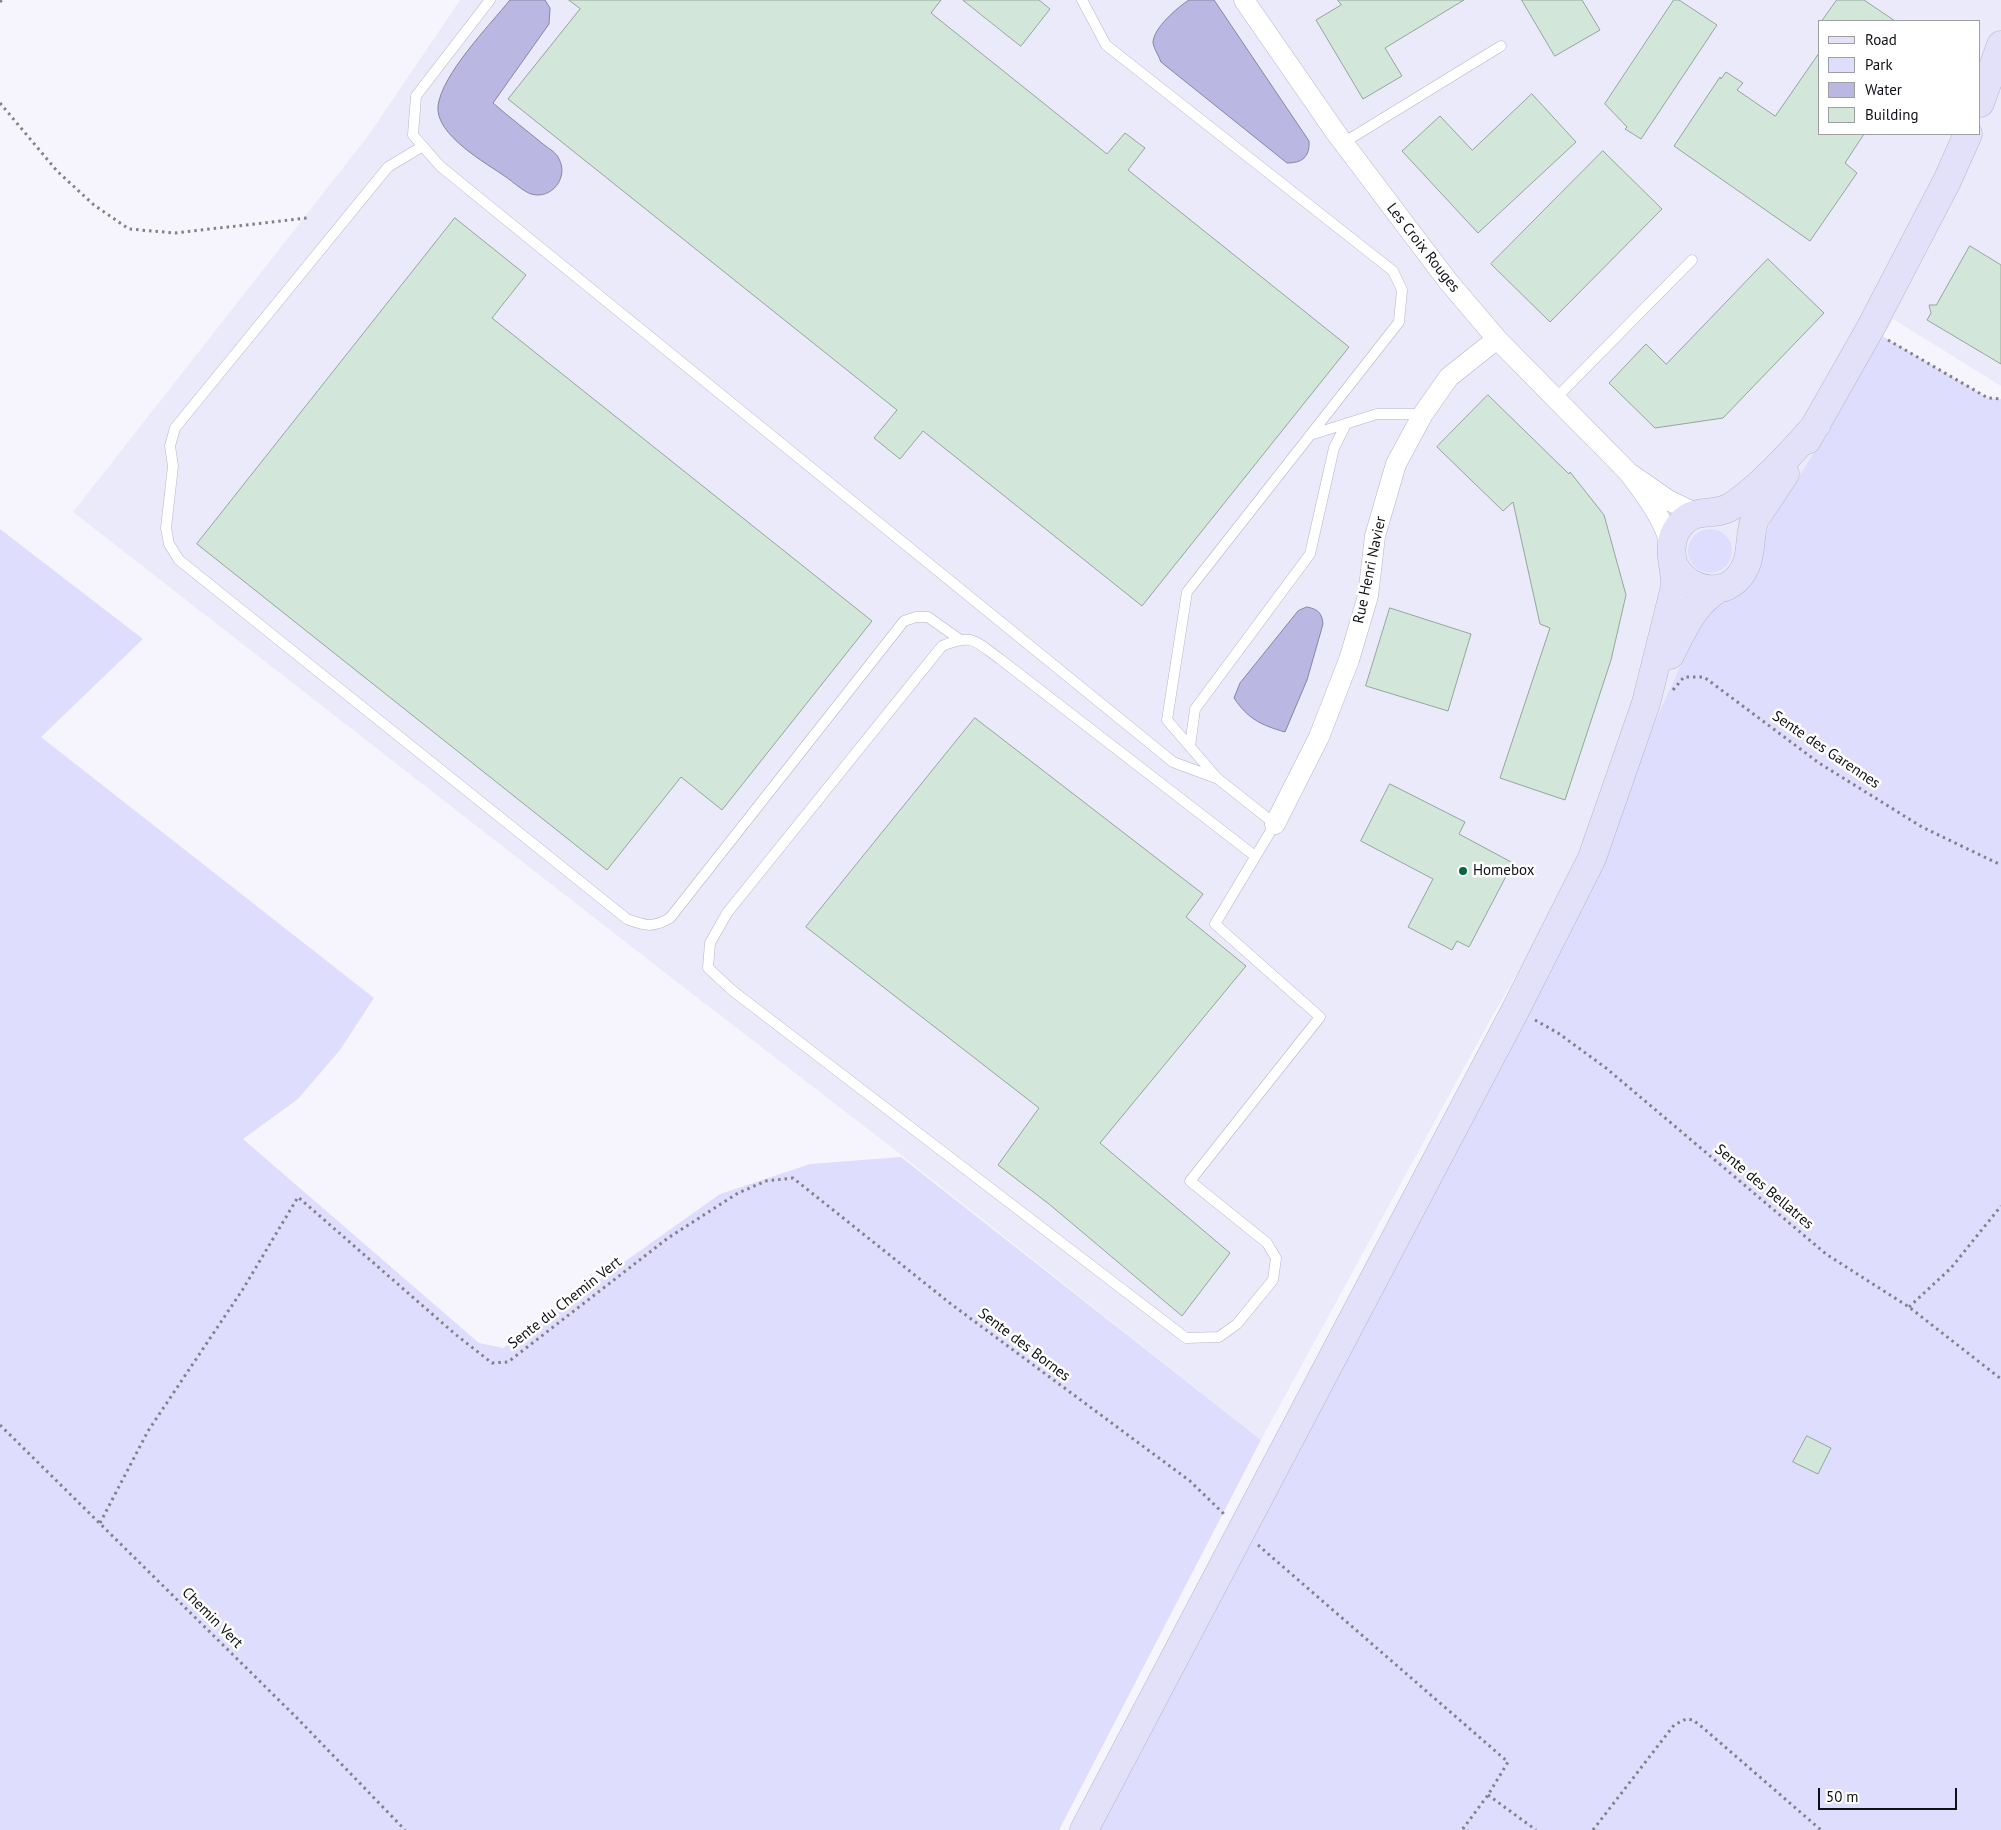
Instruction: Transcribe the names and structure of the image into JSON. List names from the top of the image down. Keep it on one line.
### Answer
{"streets":{"street":["Les Croix Rouges","Rue Henri Navier"],"path":["Sente des Garennes","Sente des Bellatres","Sente du Chemin Vert","Sente des Bornes","Chemin Vert"]},"crossings":[["Les Croix Rouges","Rue Henri Navier"],["Sente du Chemin Vert","Sente des Bornes"],["Sente du Chemin Vert","Chemin Vert"]],"places":["Homebox"],"legend":["Road","Park","Water","Building"],"scale_bar":"50 m"}
